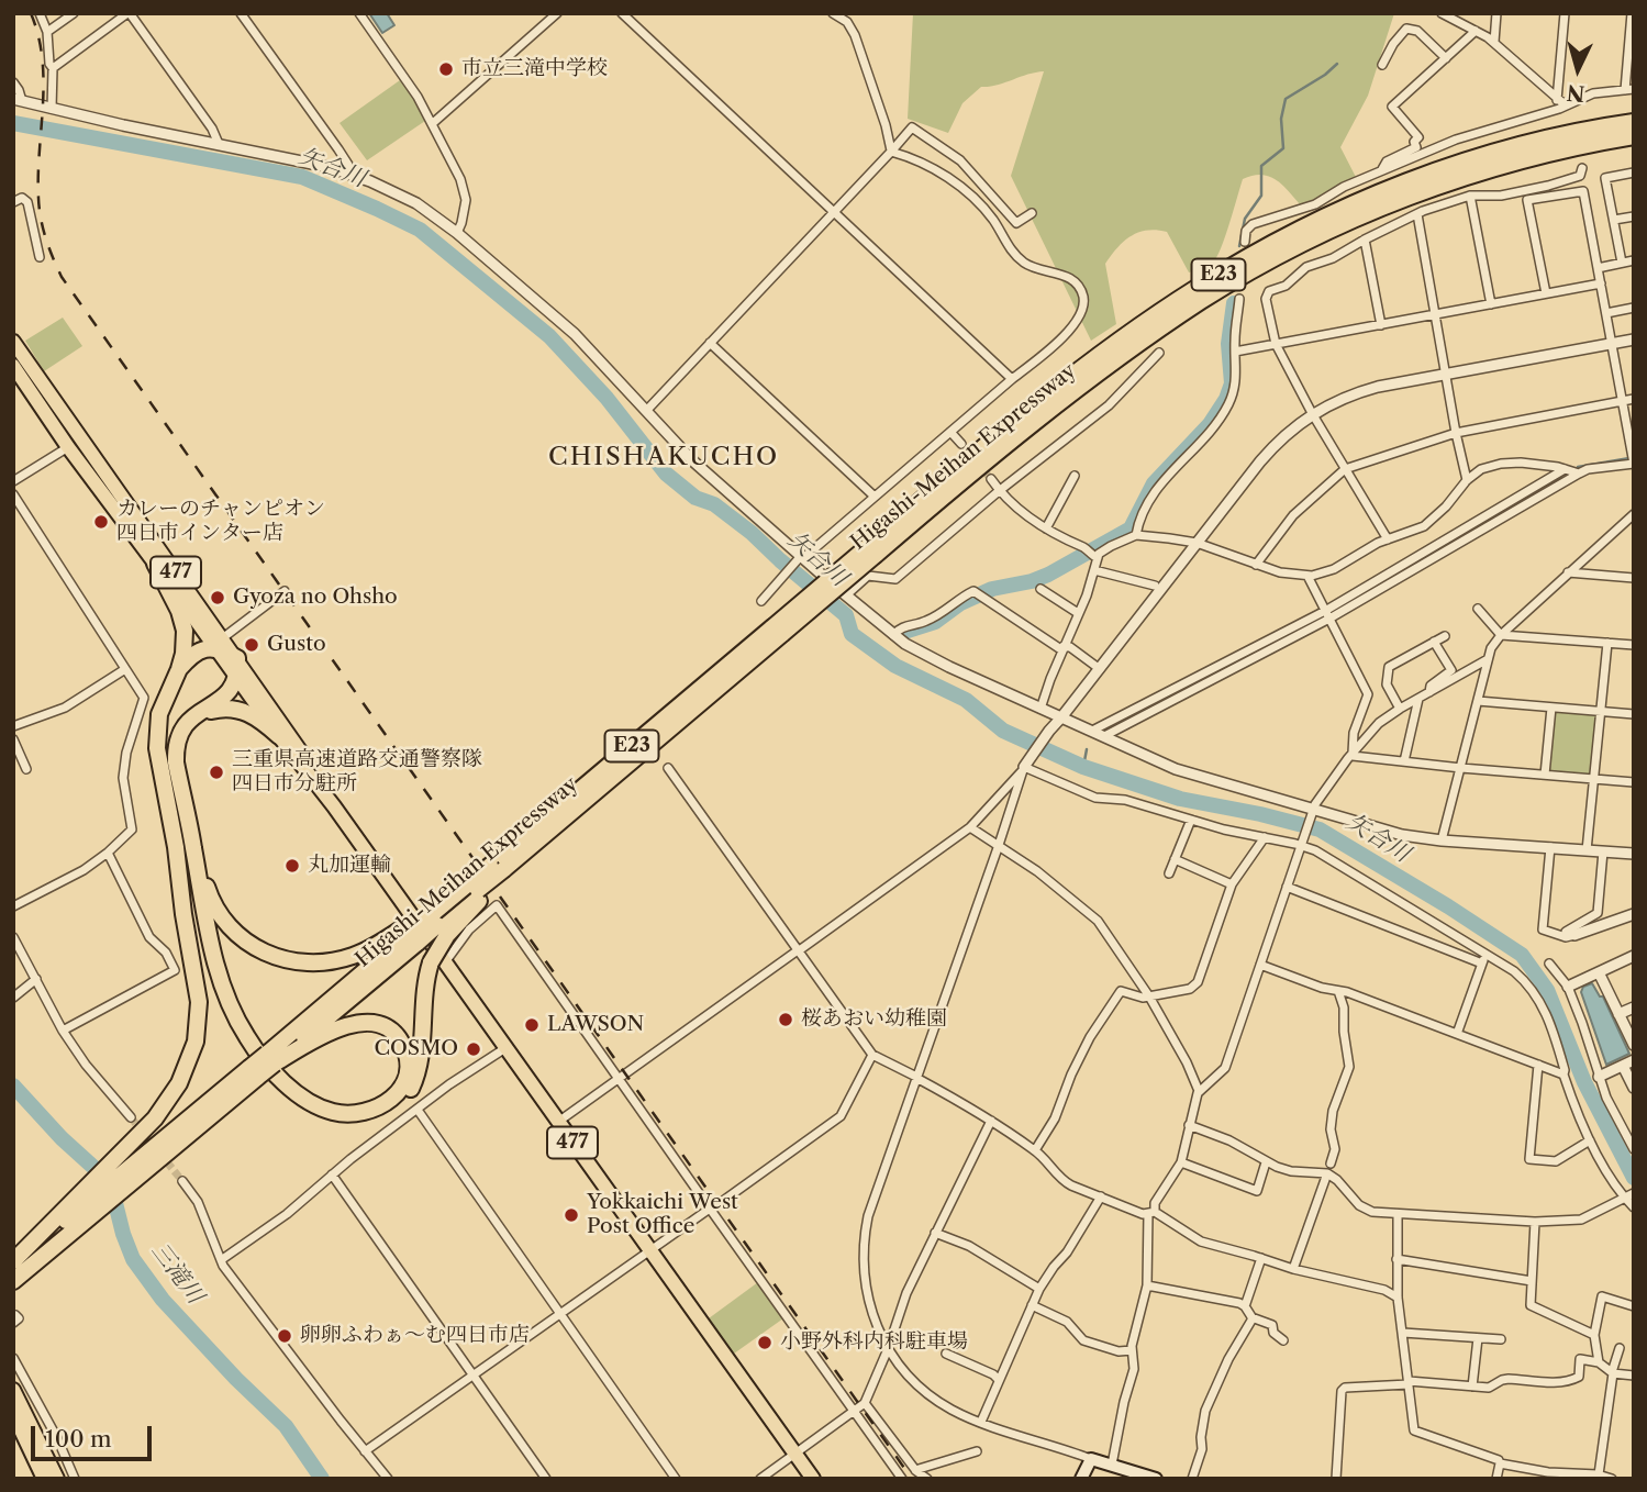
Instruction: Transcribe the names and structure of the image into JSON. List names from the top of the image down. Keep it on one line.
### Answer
{"streets":{"highway":["E23","Higashi-Meihan Expressway","477"]},"districts":["CHISHAKUCHO"],"water":["矢合川","三滝川"],"places":["市立三滝中学校","カレーのチャンピオン 四日市インター店","Gyoza no Ohsho","Gusto","三重県高速道路交通警察隊 四日市分駐所","丸加運輸","桜あおい幼稚園","LAWSON","COSMO","Yokkaichi West Post Office","卵卵ふわぁ～む四日市店","小野外科内科駐車場"],"scale_bar":"100 m","north":"bottom"}
